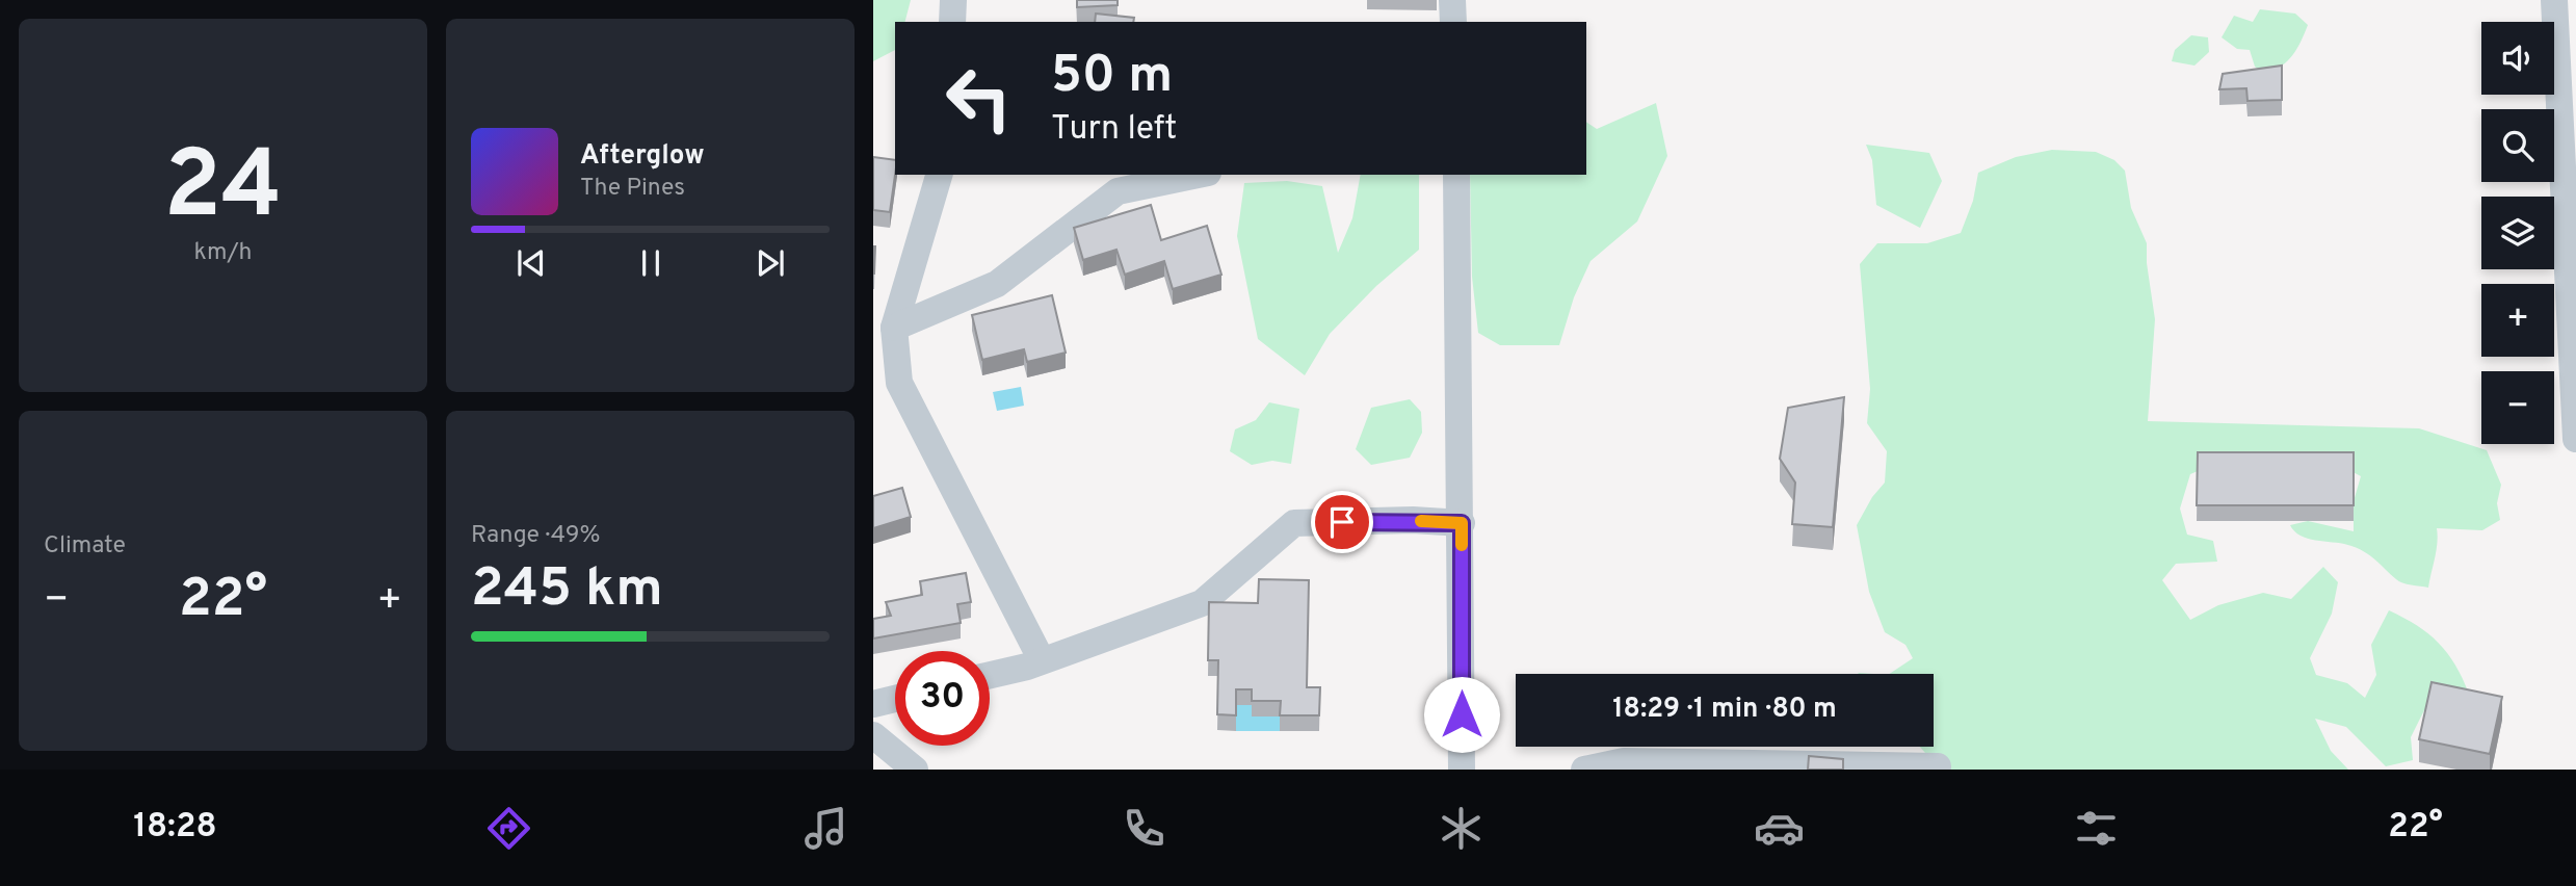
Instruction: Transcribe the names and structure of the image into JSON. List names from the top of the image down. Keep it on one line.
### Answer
{"page":{"tile":[["24","km/h"],"Climate",["Range · 49%","245 km"]],"map_buttons":["+","−"],"turn":["50 m","Turn left"],"song":["Afterglow","The Pines"],"heat":["−","22°","+"],"limit":"30","trip":"18:29 · 1 min · 80 m","tabs":["18:28","22°"]}}
